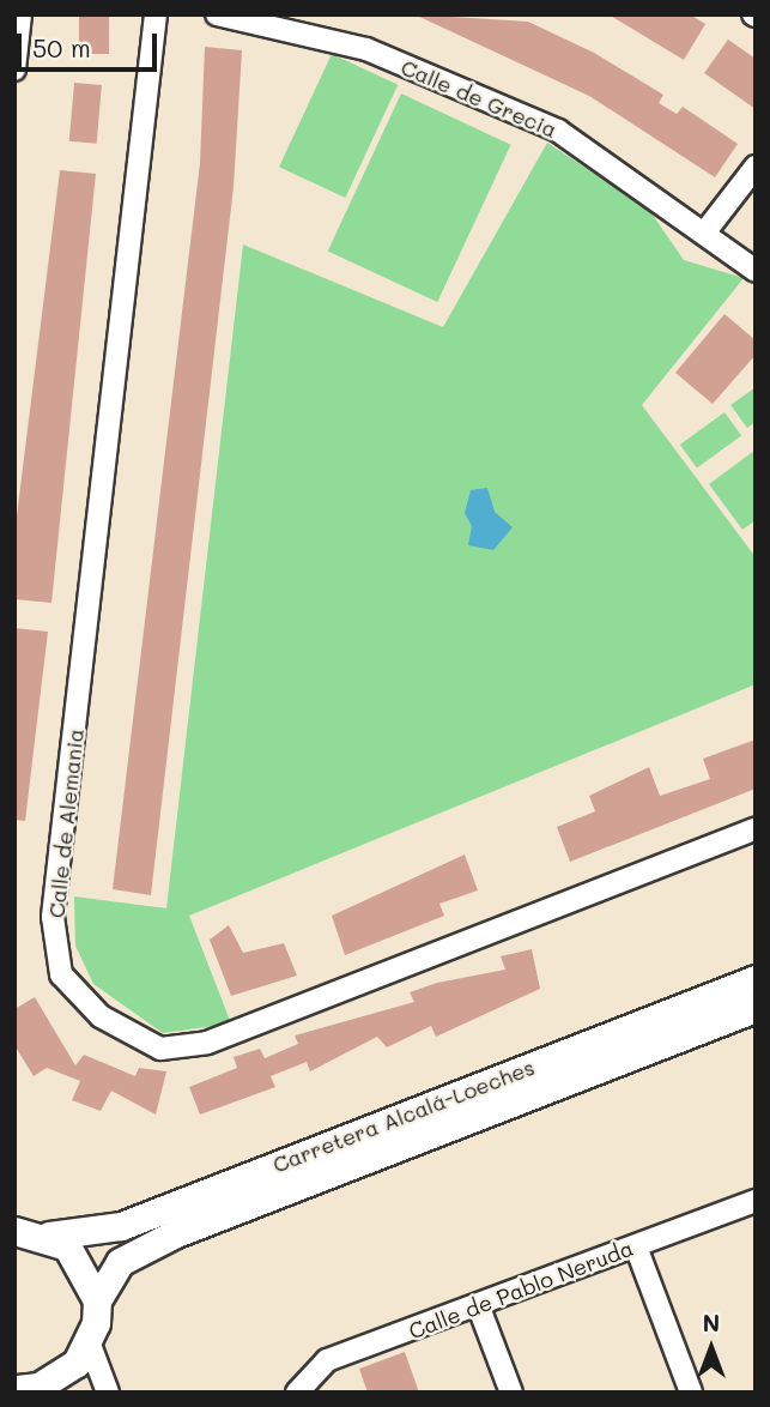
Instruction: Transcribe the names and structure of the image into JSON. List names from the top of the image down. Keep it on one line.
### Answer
{"streets":{"main road":["Carretera Alcalá-Loeches"],"street":["Calle de Grecia","Calle de Alemania","Calle de Pablo Neruda"]},"scale_bar":"50 m","north":"top"}
